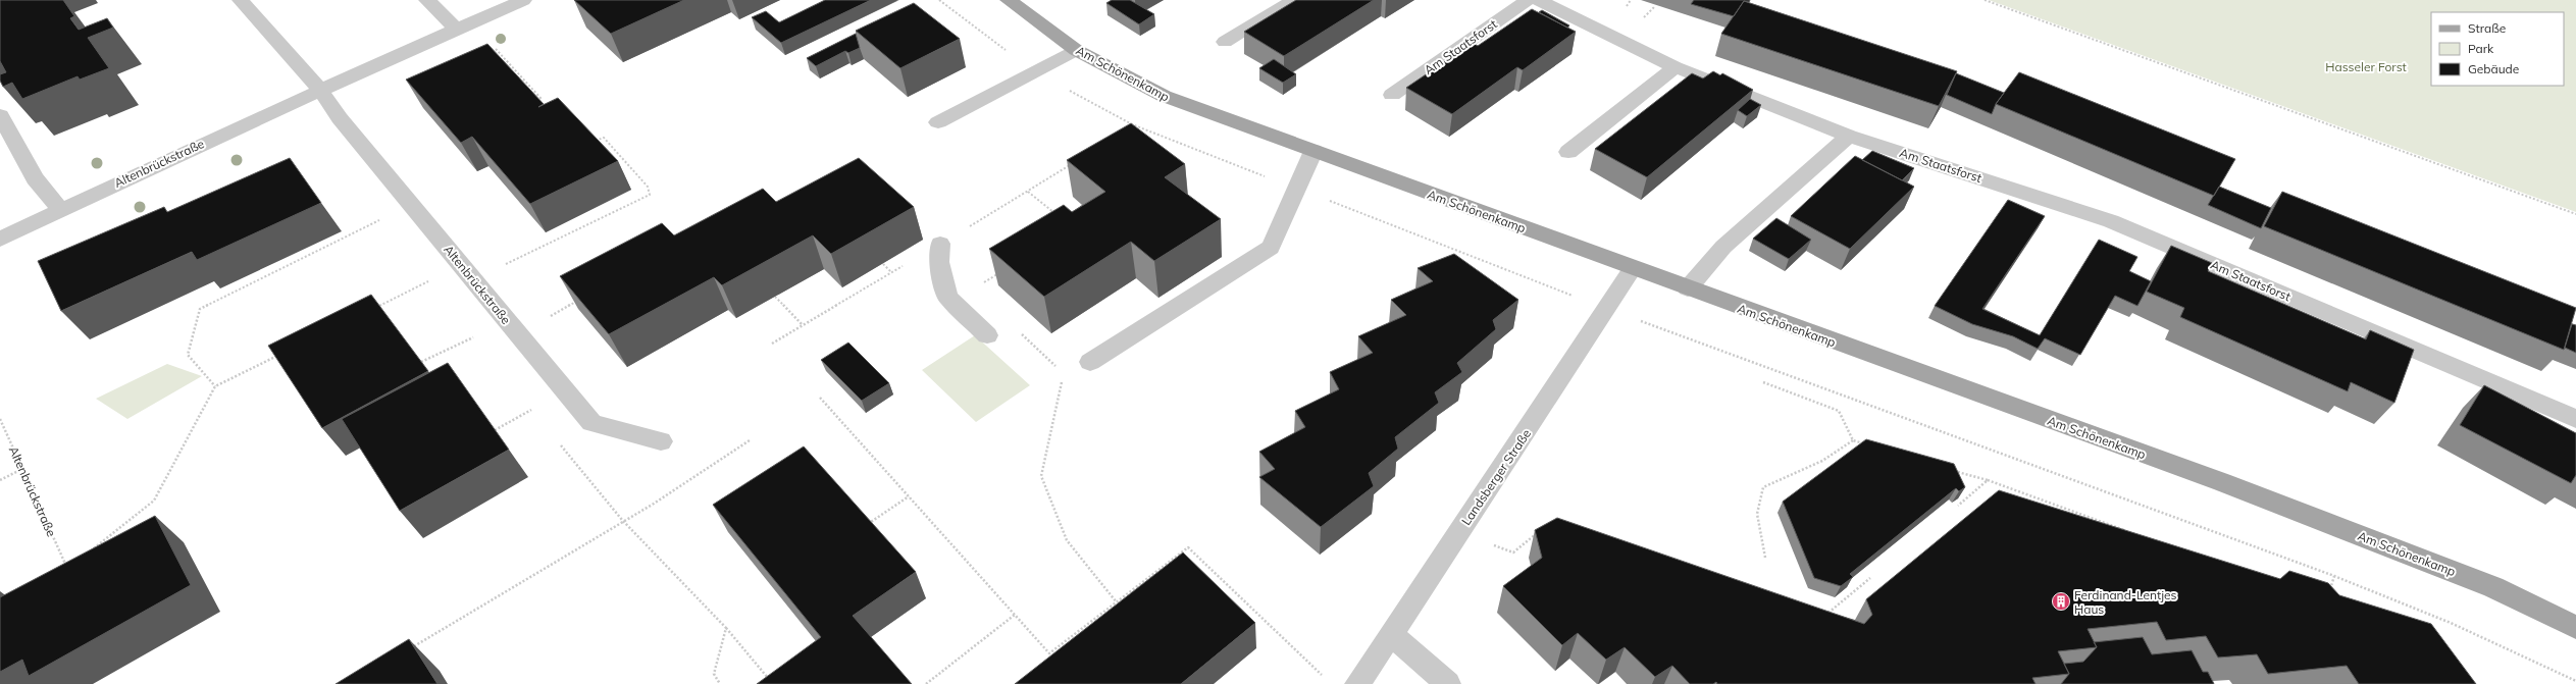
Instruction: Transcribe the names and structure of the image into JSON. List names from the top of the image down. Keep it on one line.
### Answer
{"streets":{"main road":["Am Schönenkamp"],"street":["Am Staatsforst","Altenbrückstraße","Landsberger Straße"]},"crossings":[["Am Schönenkamp","Landsberger Straße"]],"parks":["Hasseler Forst"],"places":{"building":["Ferdinand-Lentjes Haus"]},"legend":["Straße","Park","Gebäude"]}
